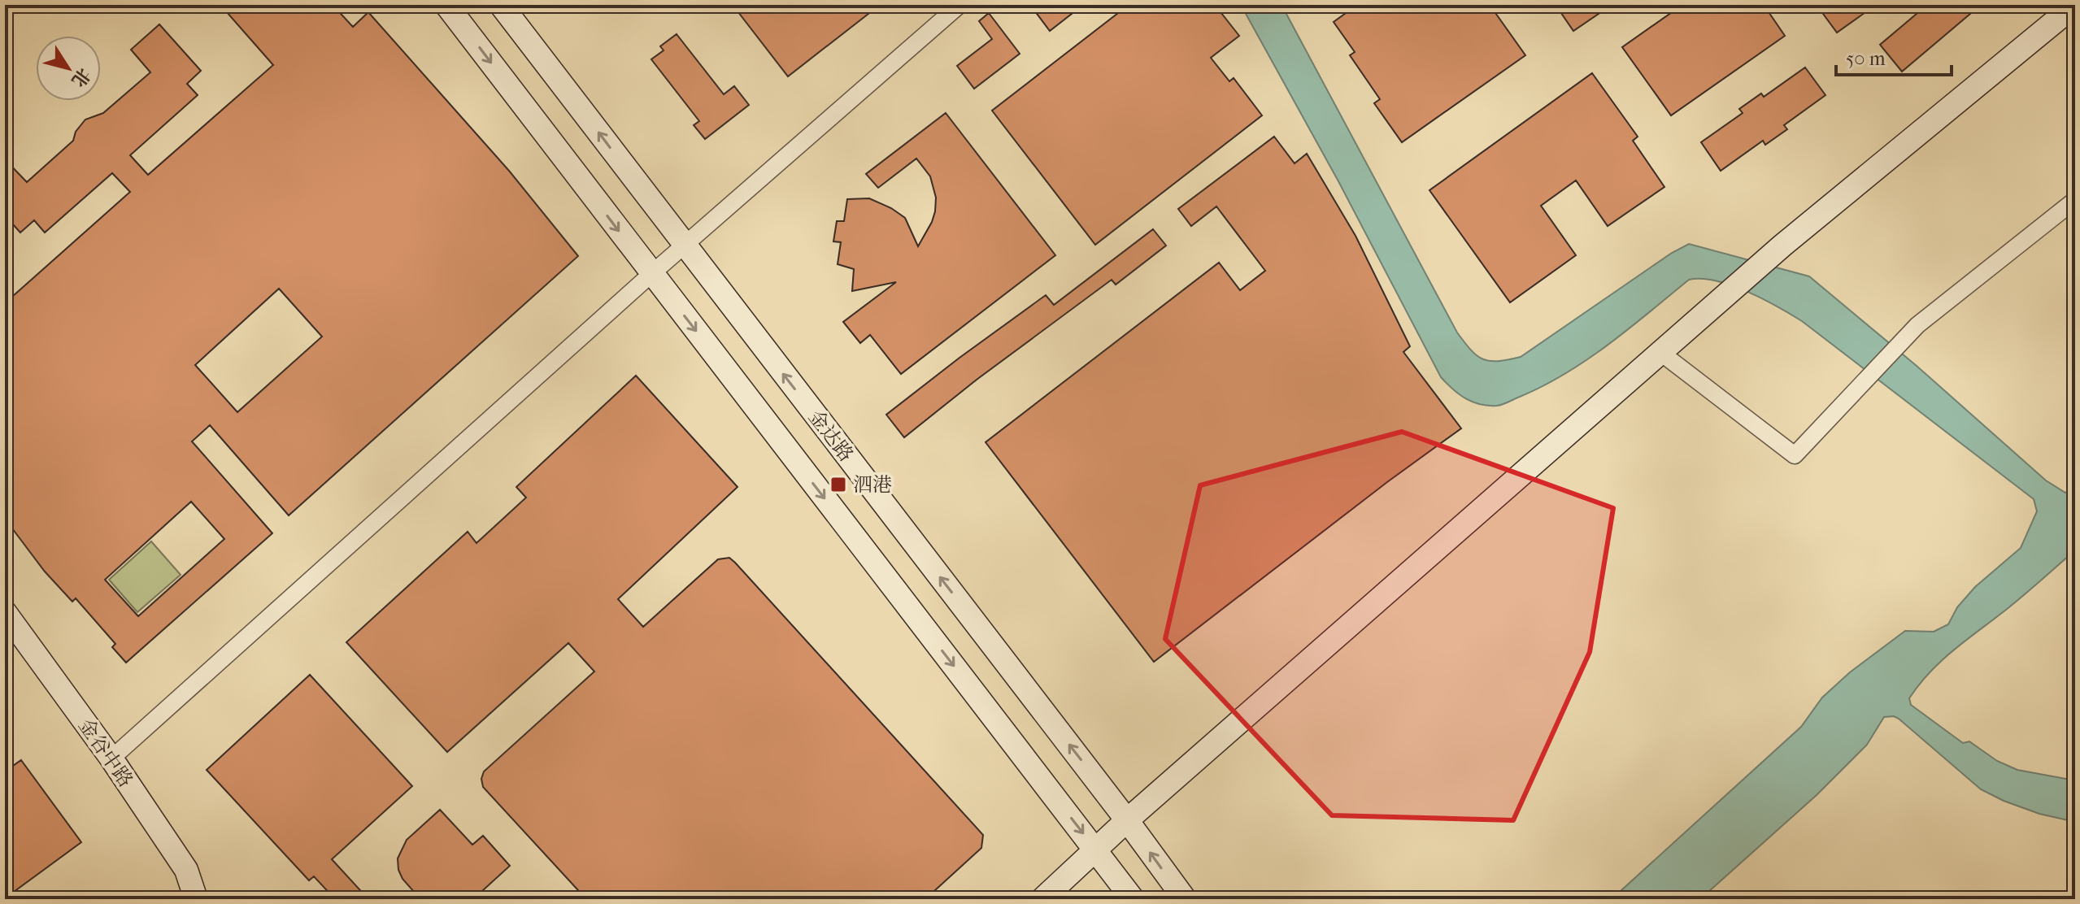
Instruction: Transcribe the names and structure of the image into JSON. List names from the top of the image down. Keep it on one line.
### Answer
{"streets":{"main road":["金达路","金谷中路"]},"places":{"transit":["泗港"]},"scale_bar":"50 m","north":"bottom right"}
